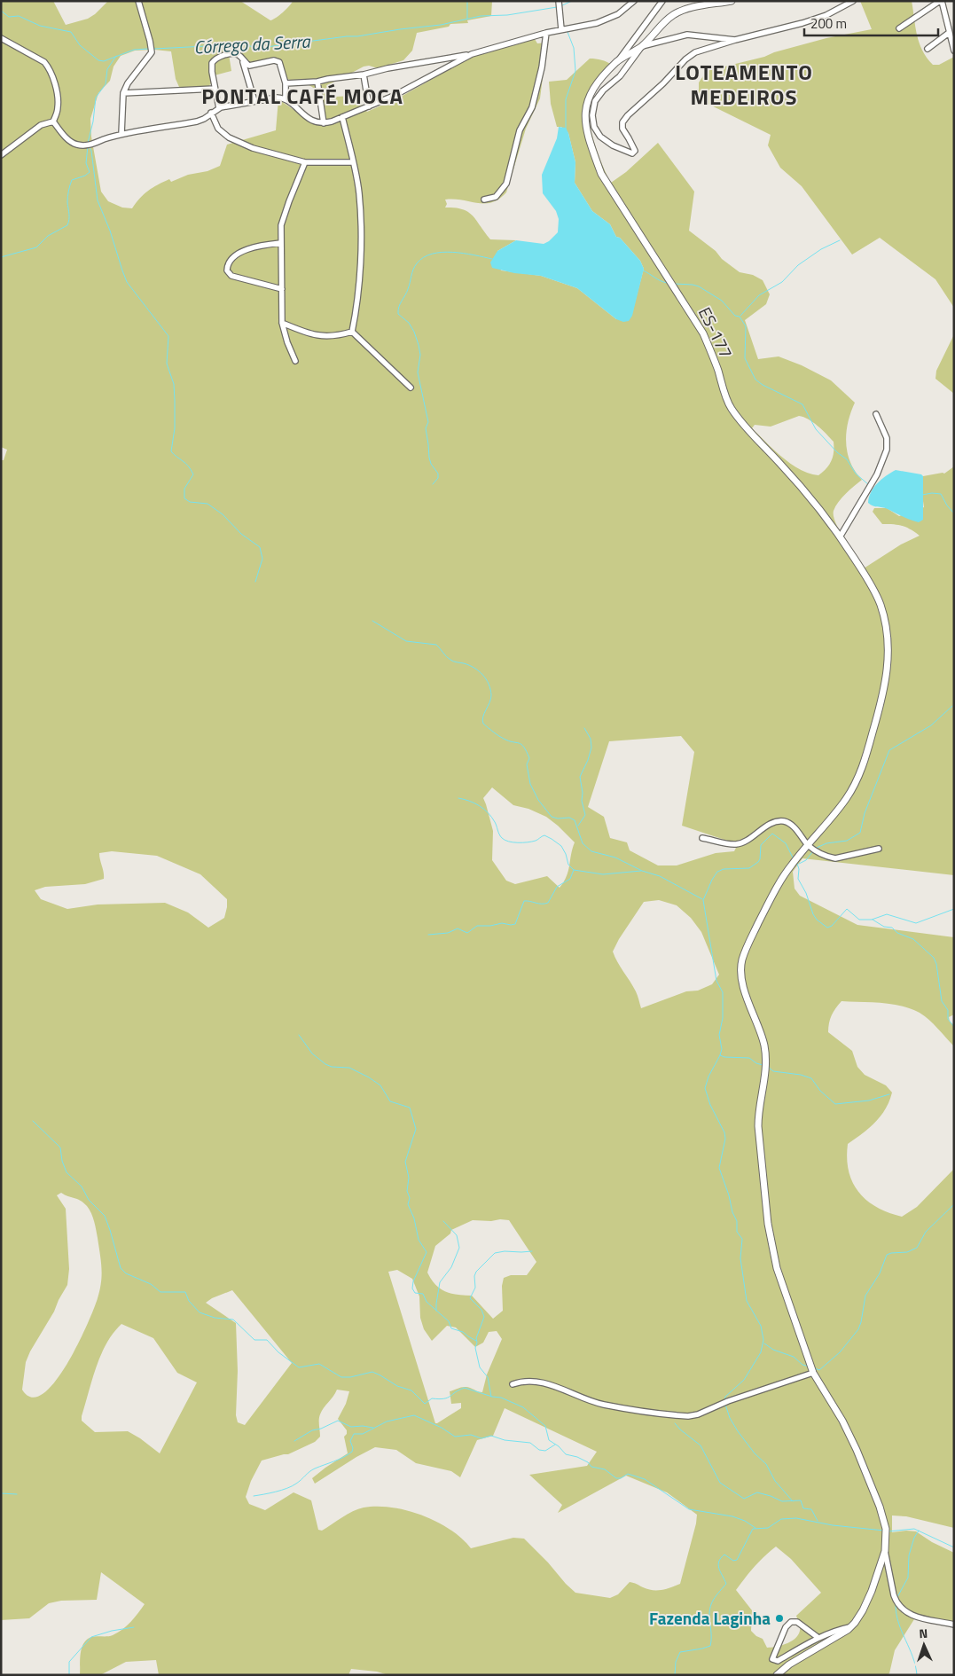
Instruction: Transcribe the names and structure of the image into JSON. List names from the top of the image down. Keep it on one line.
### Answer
{"streets":{"main road":["ES-177"]},"districts":["LOTEAMENTO MEDEIROS","PONTAL CAFÉ MOCA"],"water":["Córrego da Serra"],"places":["Fazenda Laginha"],"scale_bar":"200 m","north":"top"}
